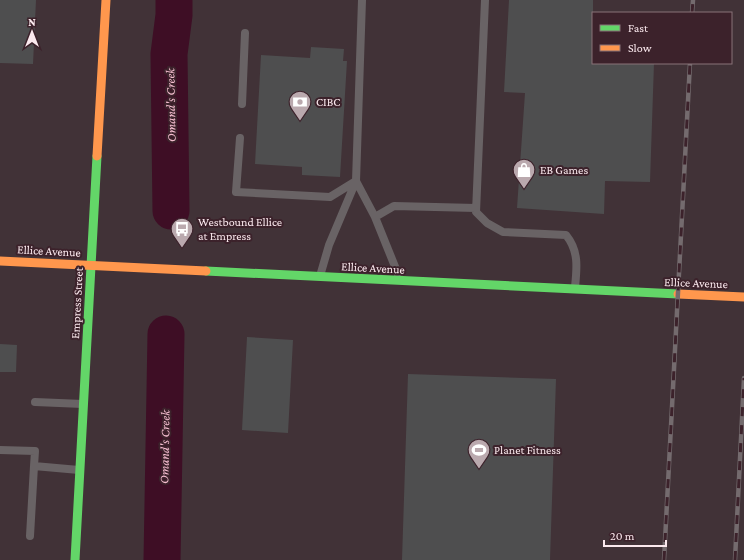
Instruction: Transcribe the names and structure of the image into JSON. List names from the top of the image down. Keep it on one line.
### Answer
{"streets":{"main road":["Ellice Avenue","Empress Street"]},"crossings":[["Ellice Avenue","Empress Street"]],"water":["Omand's Creek"],"places":{"bank":["CIBC"],"shop":["EB Games"],"bus stop":["Westbound Ellice at Empress"],"sports":["Planet Fitness"]},"legend":["Fast","Slow"],"scale_bar":"20 m","north":"top"}
